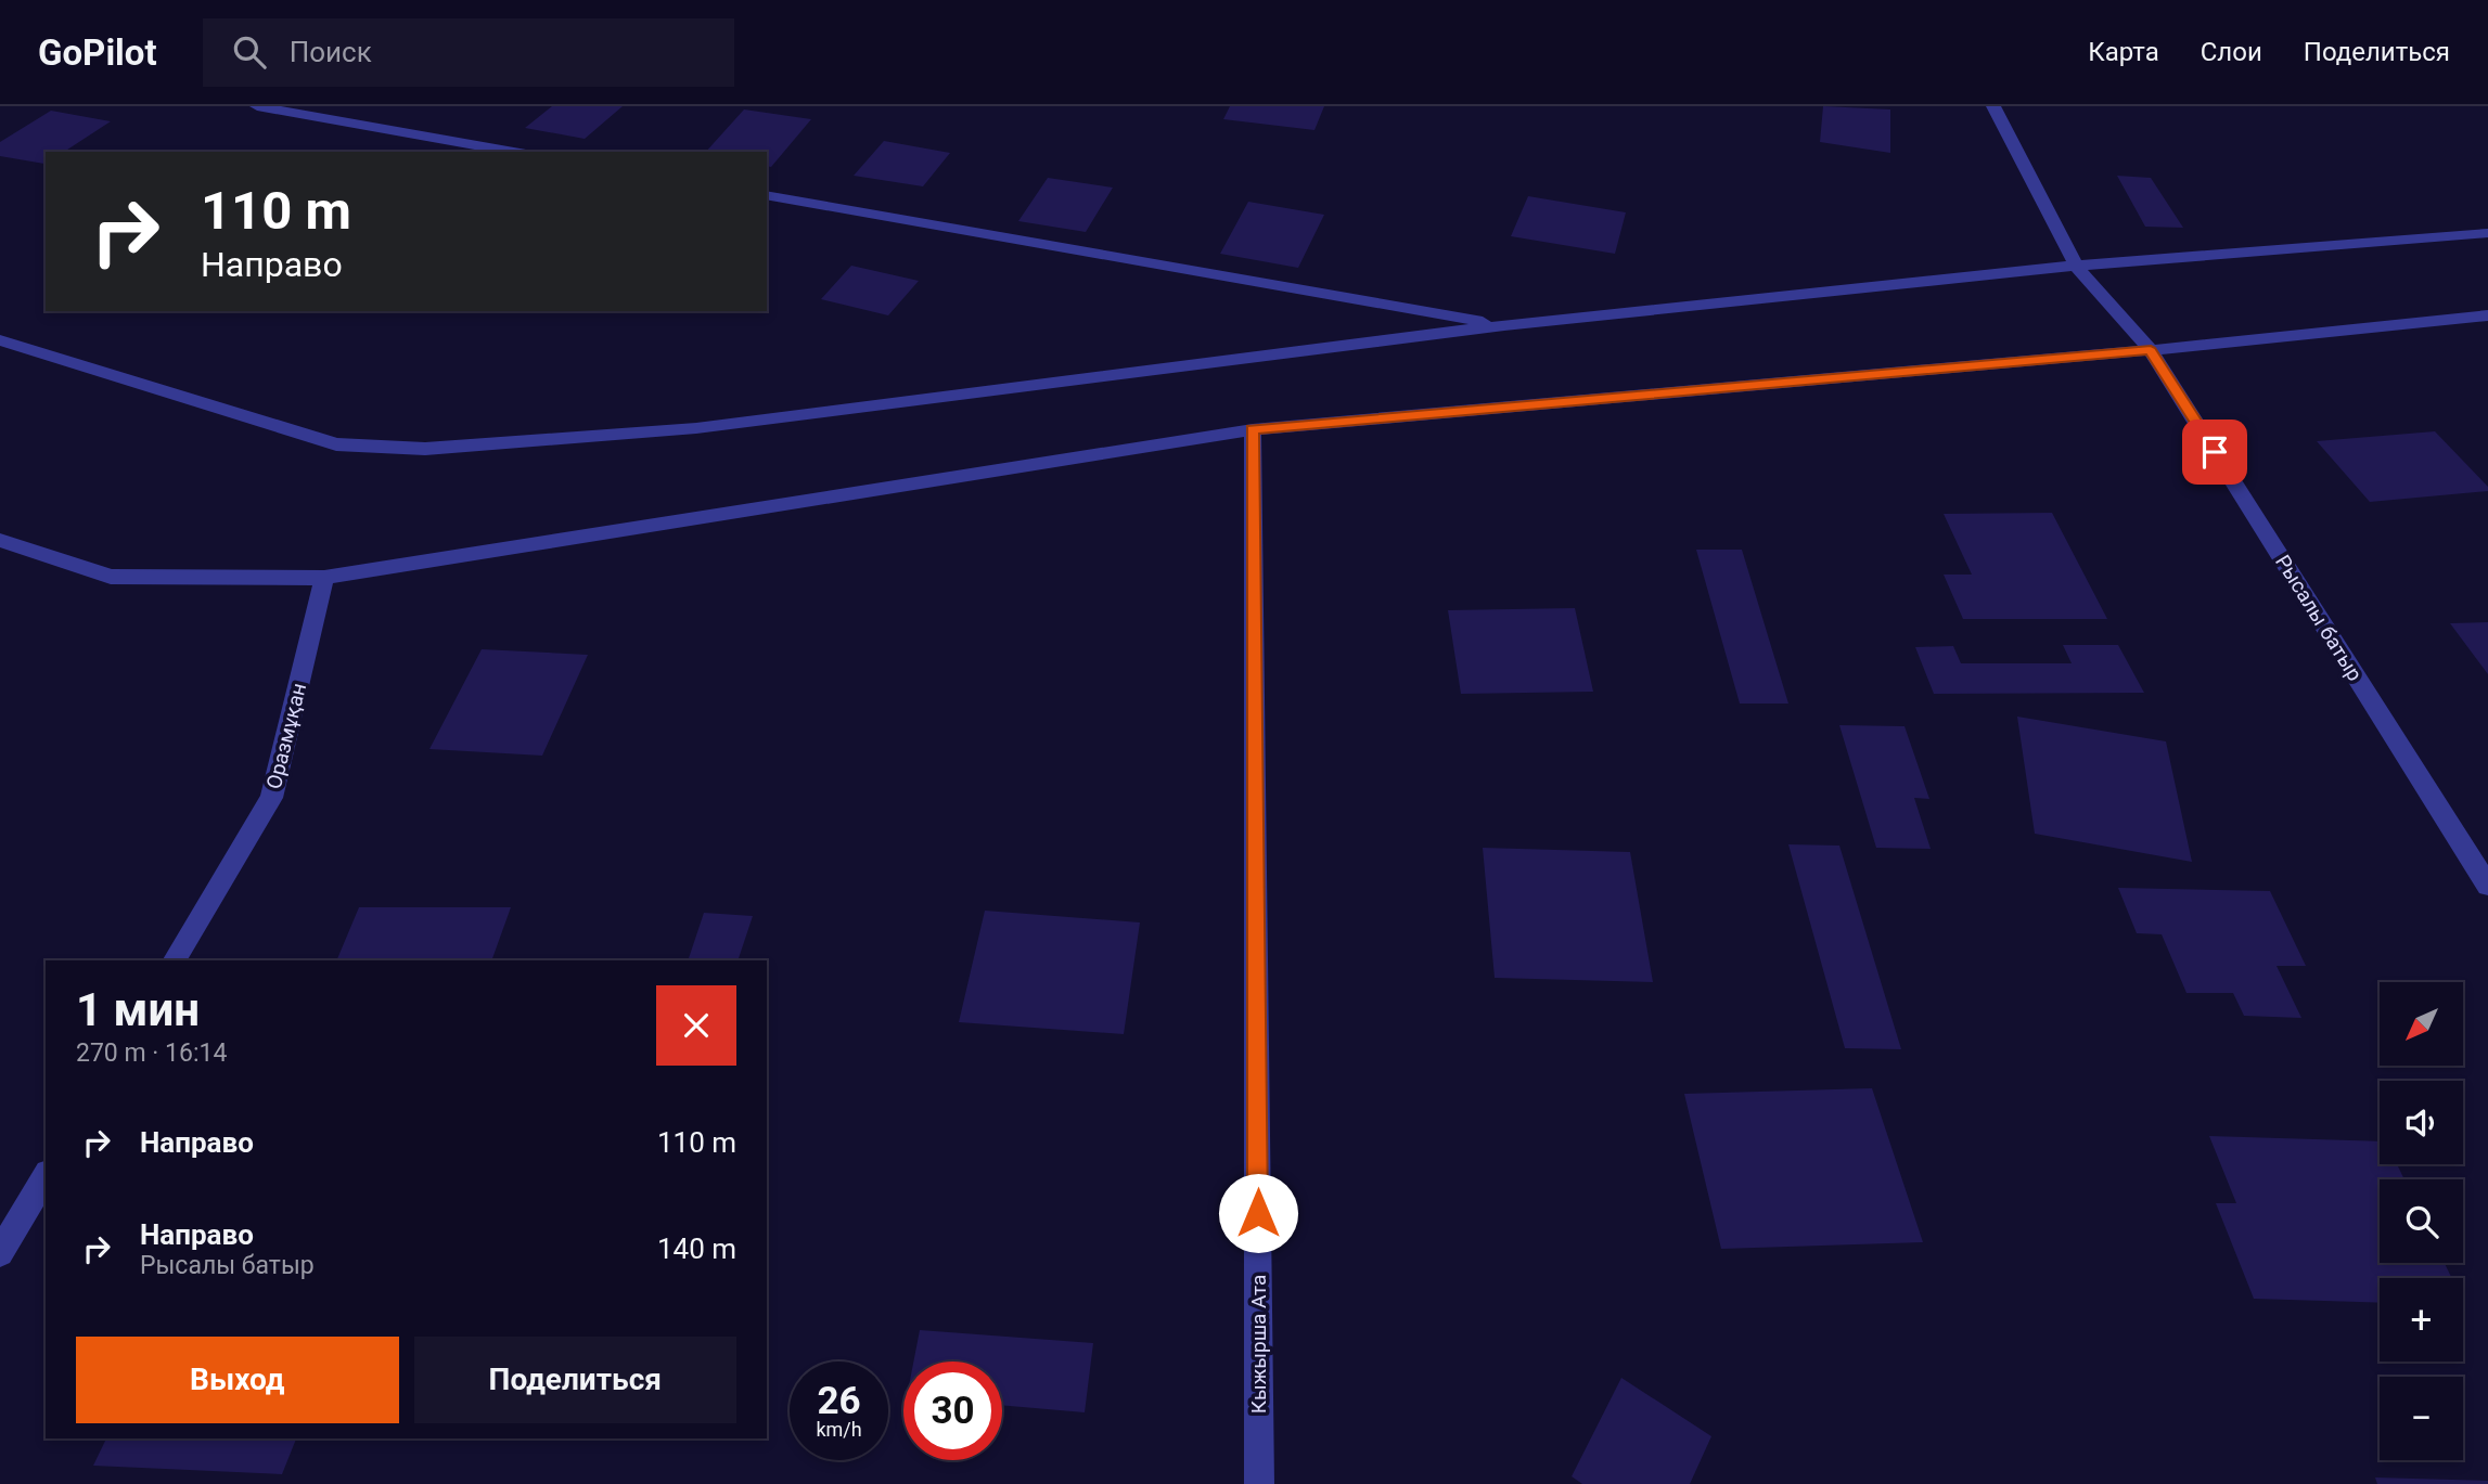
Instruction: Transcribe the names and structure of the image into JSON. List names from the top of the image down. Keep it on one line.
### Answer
{"streets":{"street":["Рысалы батыр","Оразмұқан","Кыжырша Ата"]},"north":"bottom left","page":{"header":"GoPilot","search":"Поиск","nav":["Карта","Слои","Поделиться"],"turn":["110 m","Направо"],"heading":["1 мин","270 m · 16:14"],"map_buttons":["+","−"],"list":[{"name":"Направо","value":"110 m"},{"name":"Направо","note":"Рысалы батыр","value":"140 m"}],"buttons":["Выход","Поделиться"],"speed":"26 km/h","limit":"30"}}
